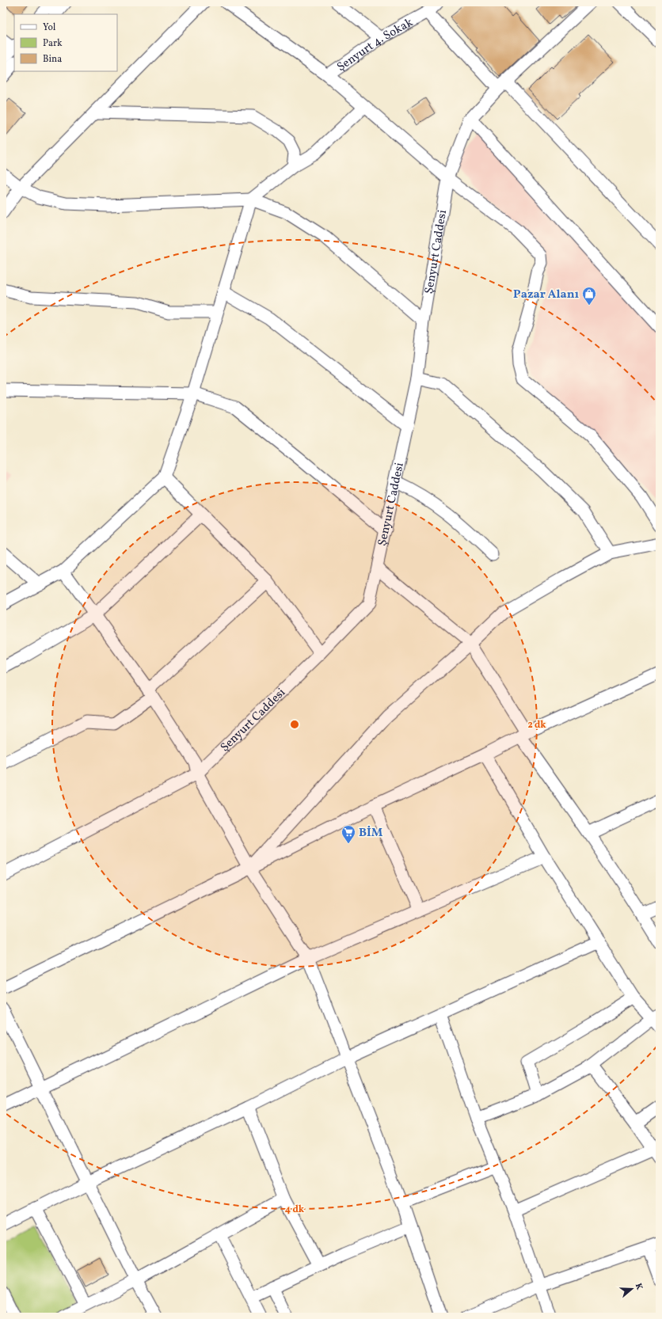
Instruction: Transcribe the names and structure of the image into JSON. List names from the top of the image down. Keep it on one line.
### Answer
{"streets":{"street":["Şenyurt 4. Sokak","Şenyurt Caddesi"]},"places":{"shop":["Pazar Alanı"],"supermarket":["BİM"]},"legend":["Yol","Park","Bina"],"north":"right","rings":["2 dk","4 dk"]}
